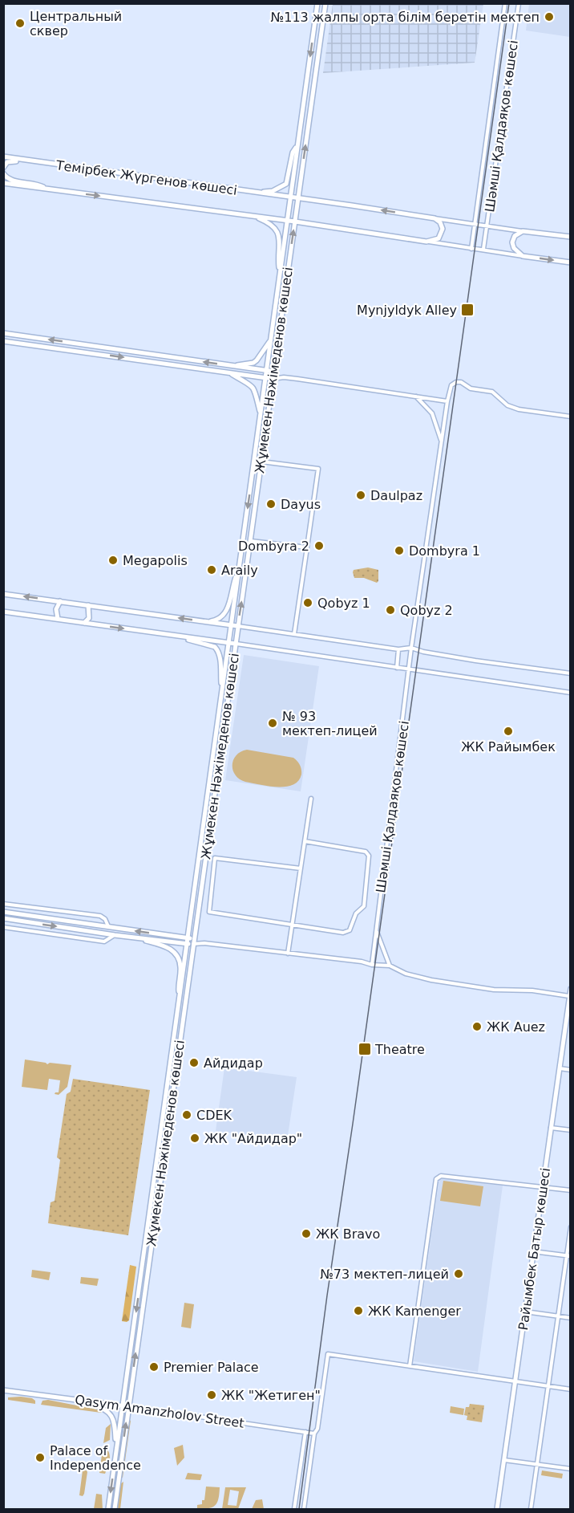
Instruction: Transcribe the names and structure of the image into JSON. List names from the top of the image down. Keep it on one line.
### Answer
{"streets":{"main road":["Темірбек Жүргенов көшесі","Жұмекен Нәжімеденов көшесі","Райымбек Батыр көшесі","Qasym Amanzholov Street"],"street":["Шәмші Қалдаяқов көшесі"]},"crossings":[["Темірбек Жүргенов көшесі","Жұмекен Нәжімеденов көшесі"],["Жұмекен Нәжімеденов көшесі","Qasym Amanzholov Street"]],"places":{"other":["№113 жалпы орта білім беретін мектеп","Центральный сквер","Daulpaz","Dayus","Dombyra 2","Dombyra 1","Megapolis","Araily","Qobyz 1","Qobyz 2","№ 93 мектеп-лицей","ЖК Райымбек","ЖК Auez","Айдидар","CDEK","ЖК \"Айдидар\"","ЖК Bravo","№73 мектеп-лицей","ЖК Kamenger","Premier Palace","ЖК \"Жетиген\"","Palace of Independence"],"transit":["Mynjyldyk Alley","Theatre"]}}
